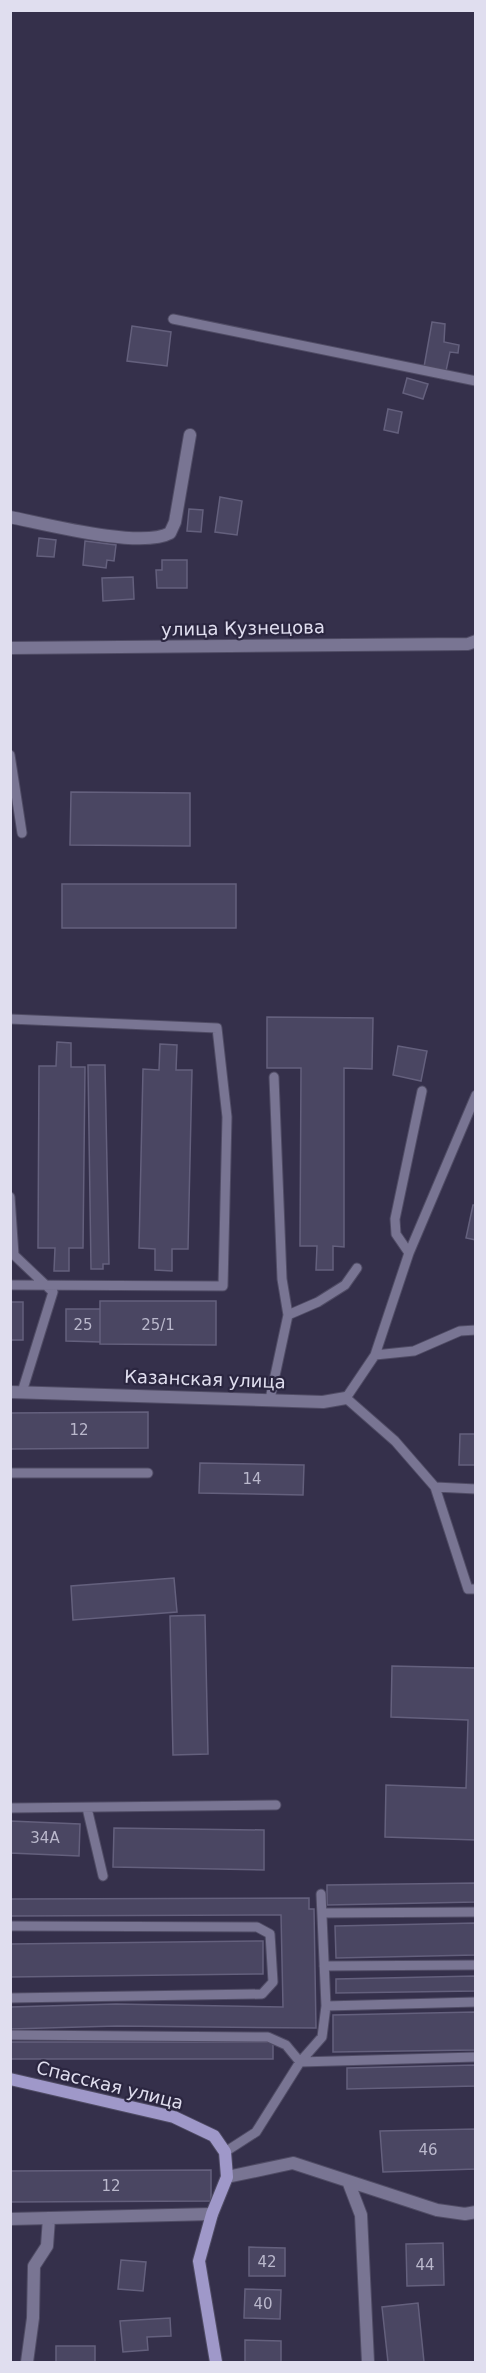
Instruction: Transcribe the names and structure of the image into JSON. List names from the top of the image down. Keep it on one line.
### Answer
{"streets":{"street":["улица Кузнецова","Казанская улица","Спасская улица"]},"house_numbers":["25","25/1","12","14","34А","46","12","42","44","40"]}
